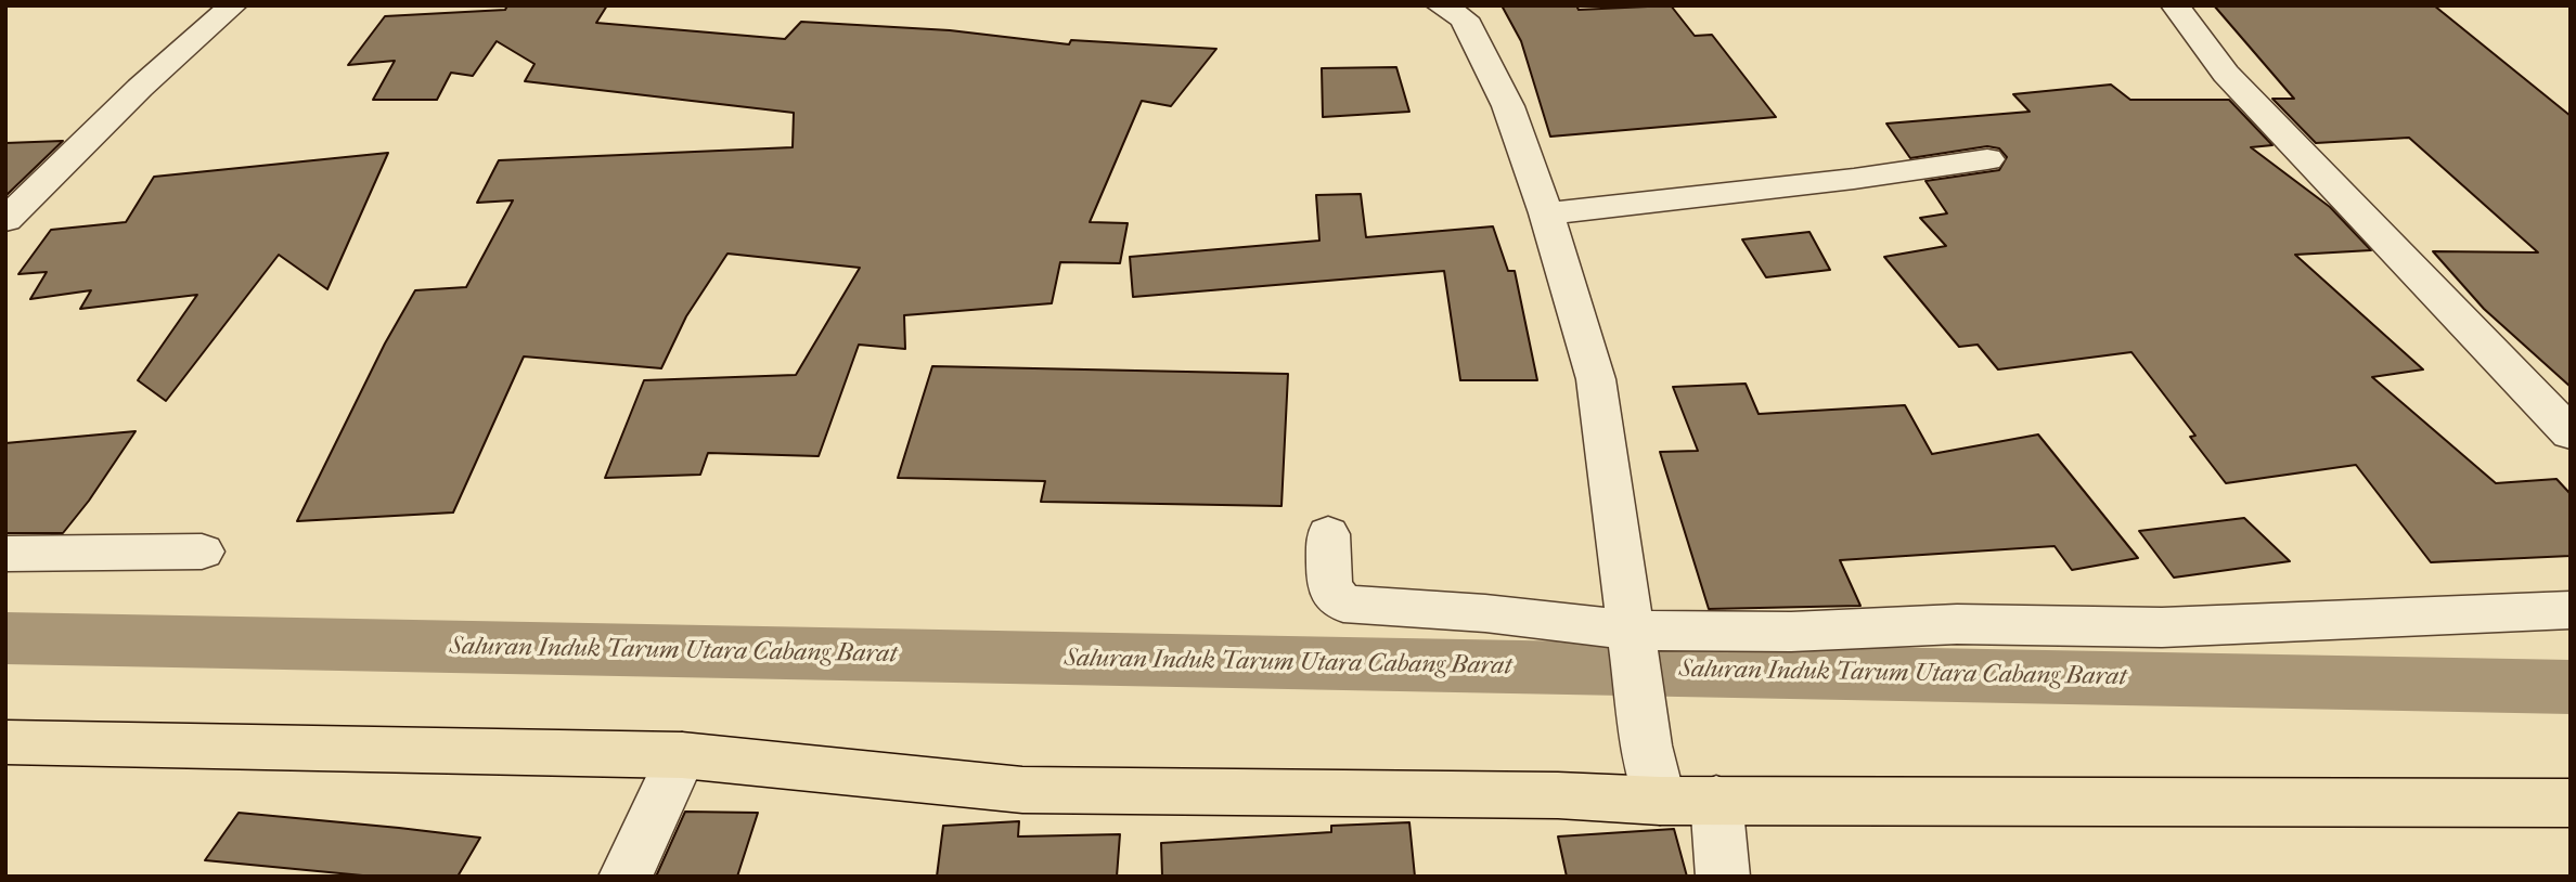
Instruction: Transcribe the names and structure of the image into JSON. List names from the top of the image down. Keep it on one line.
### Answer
{"water":["Saluran Induk Tarum Utara Cabang Barat"]}
